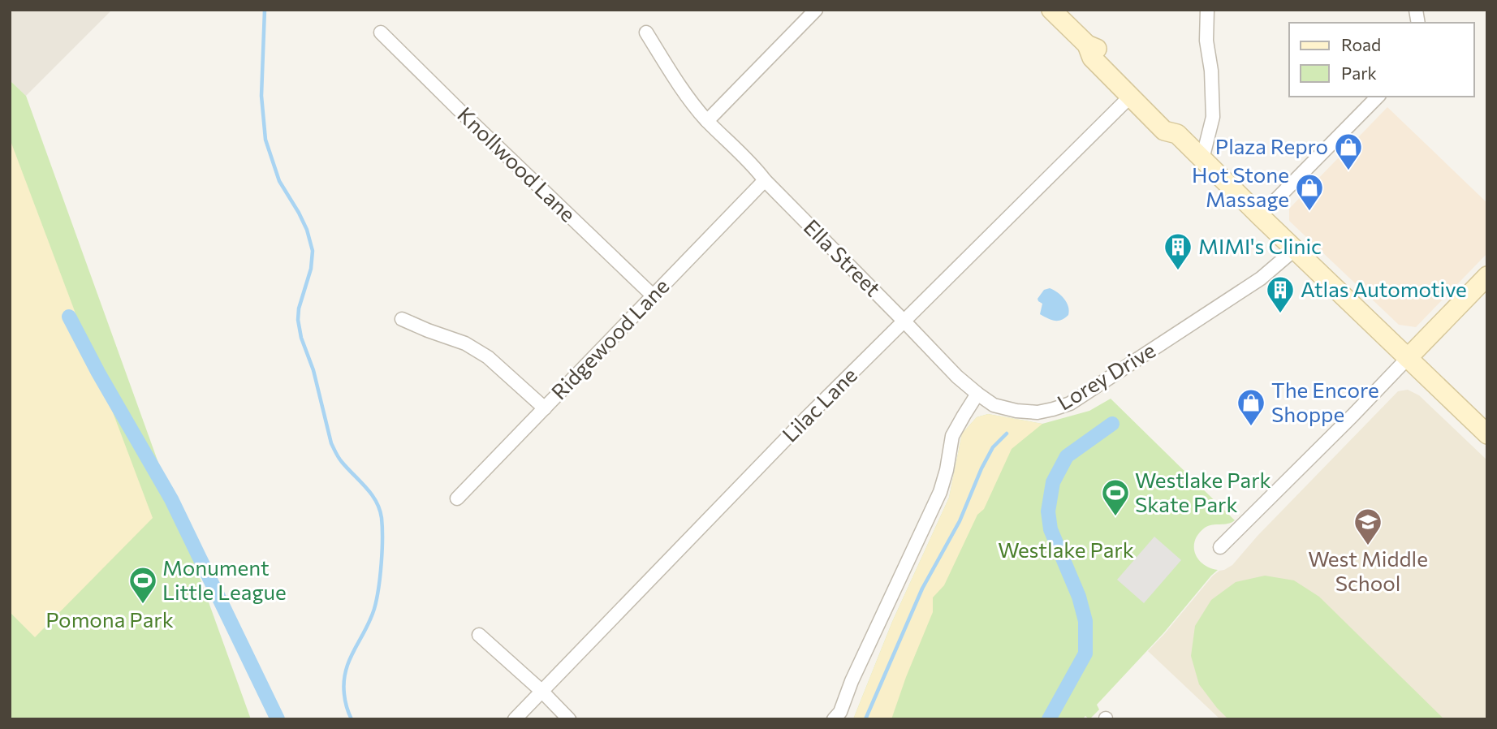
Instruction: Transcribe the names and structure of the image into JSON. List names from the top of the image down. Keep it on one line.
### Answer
{"streets":{"street":["Knollwood Lane","Ella Street","Ridgewood Lane","Lorey Drive","Lilac Lane"]},"crossings":[["Knollwood Lane","Ridgewood Lane"],["Ella Street","Ridgewood Lane"],["Ella Street","Lorey Drive"],["Ella Street","Lilac Lane"]],"parks":["Westlake Park","Pomona Park"],"places":{"shop":["Plaza Repro","Hot Stone Massage","The Encore Shoppe"],"building":["MIMI's Clinic","Atlas Automotive"],"sports":["Westlake Park Skate Park","Monument Little League"],"school or university":["West Middle School"]},"legend":["Road","Park"]}
